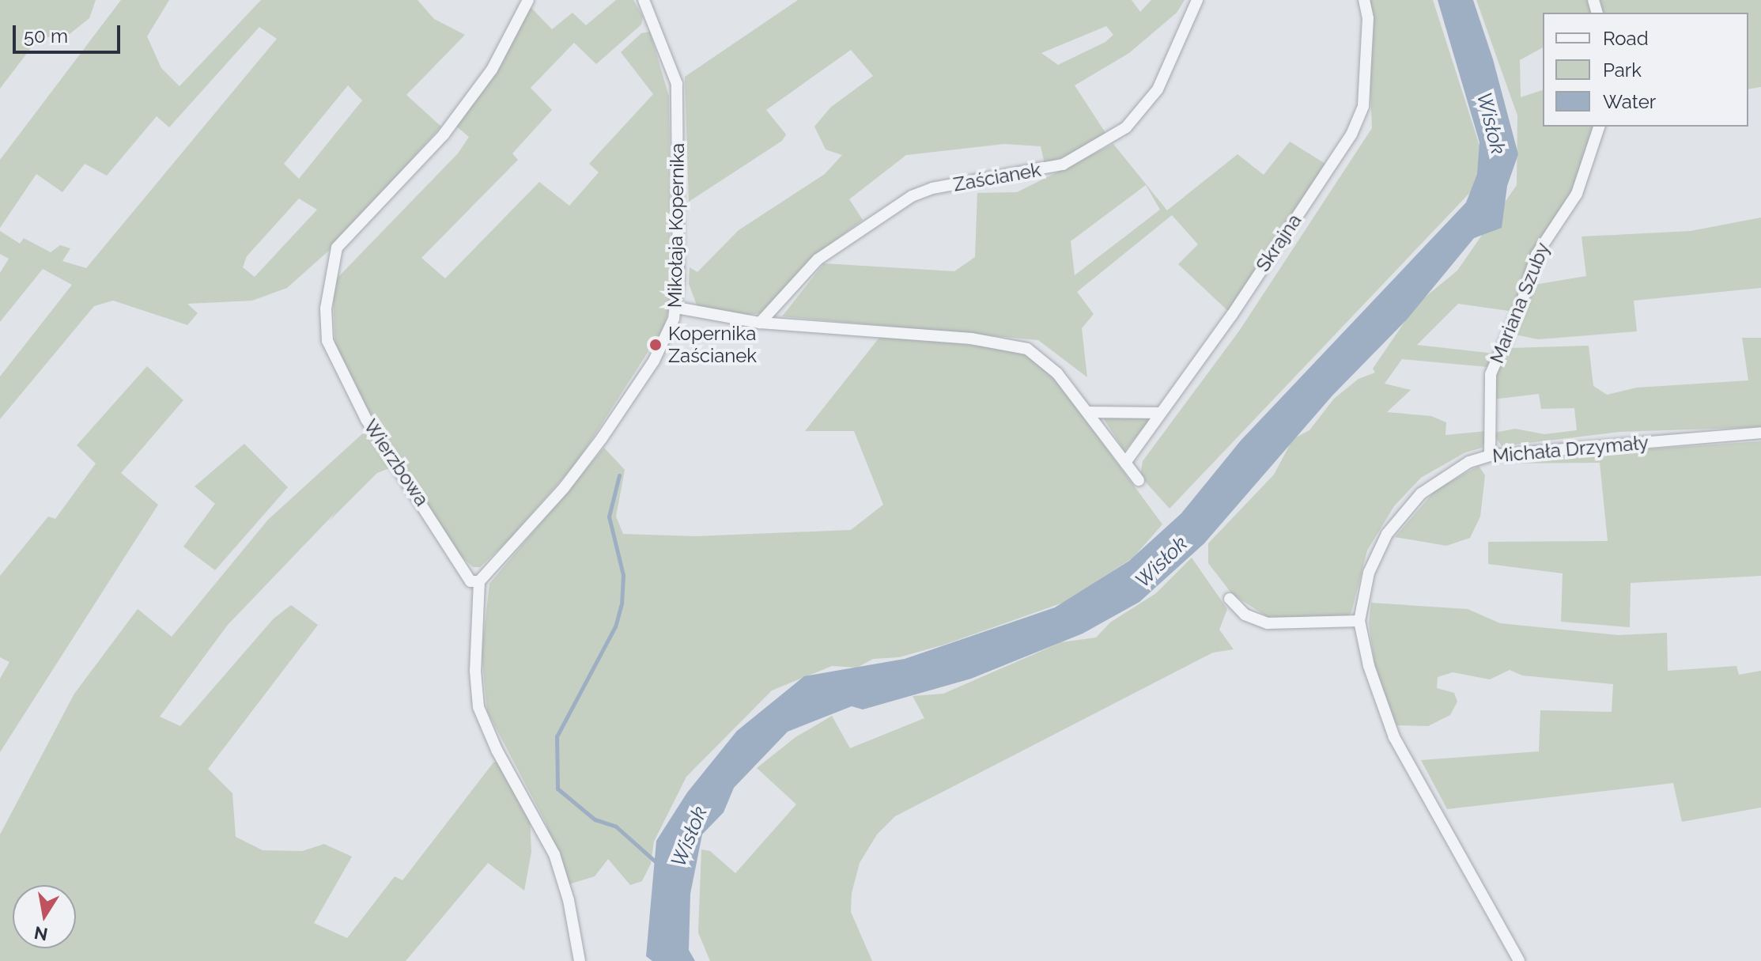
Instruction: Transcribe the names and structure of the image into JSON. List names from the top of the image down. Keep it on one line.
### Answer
{"streets":{"street":["Zaścianek","Mikołaja Kopernika","Skrajna","Mariana Szuby","Michała Drzymały","Wierzbowa"]},"crossings":[["Mikołaja Kopernika","Wierzbowa"],["Mariana Szuby","Michała Drzymały"]],"water":["Wisłok"],"places":["Kopernika Zaścianek"],"legend":["Road","Park","Water"],"scale_bar":"50 m","north":"bottom"}
